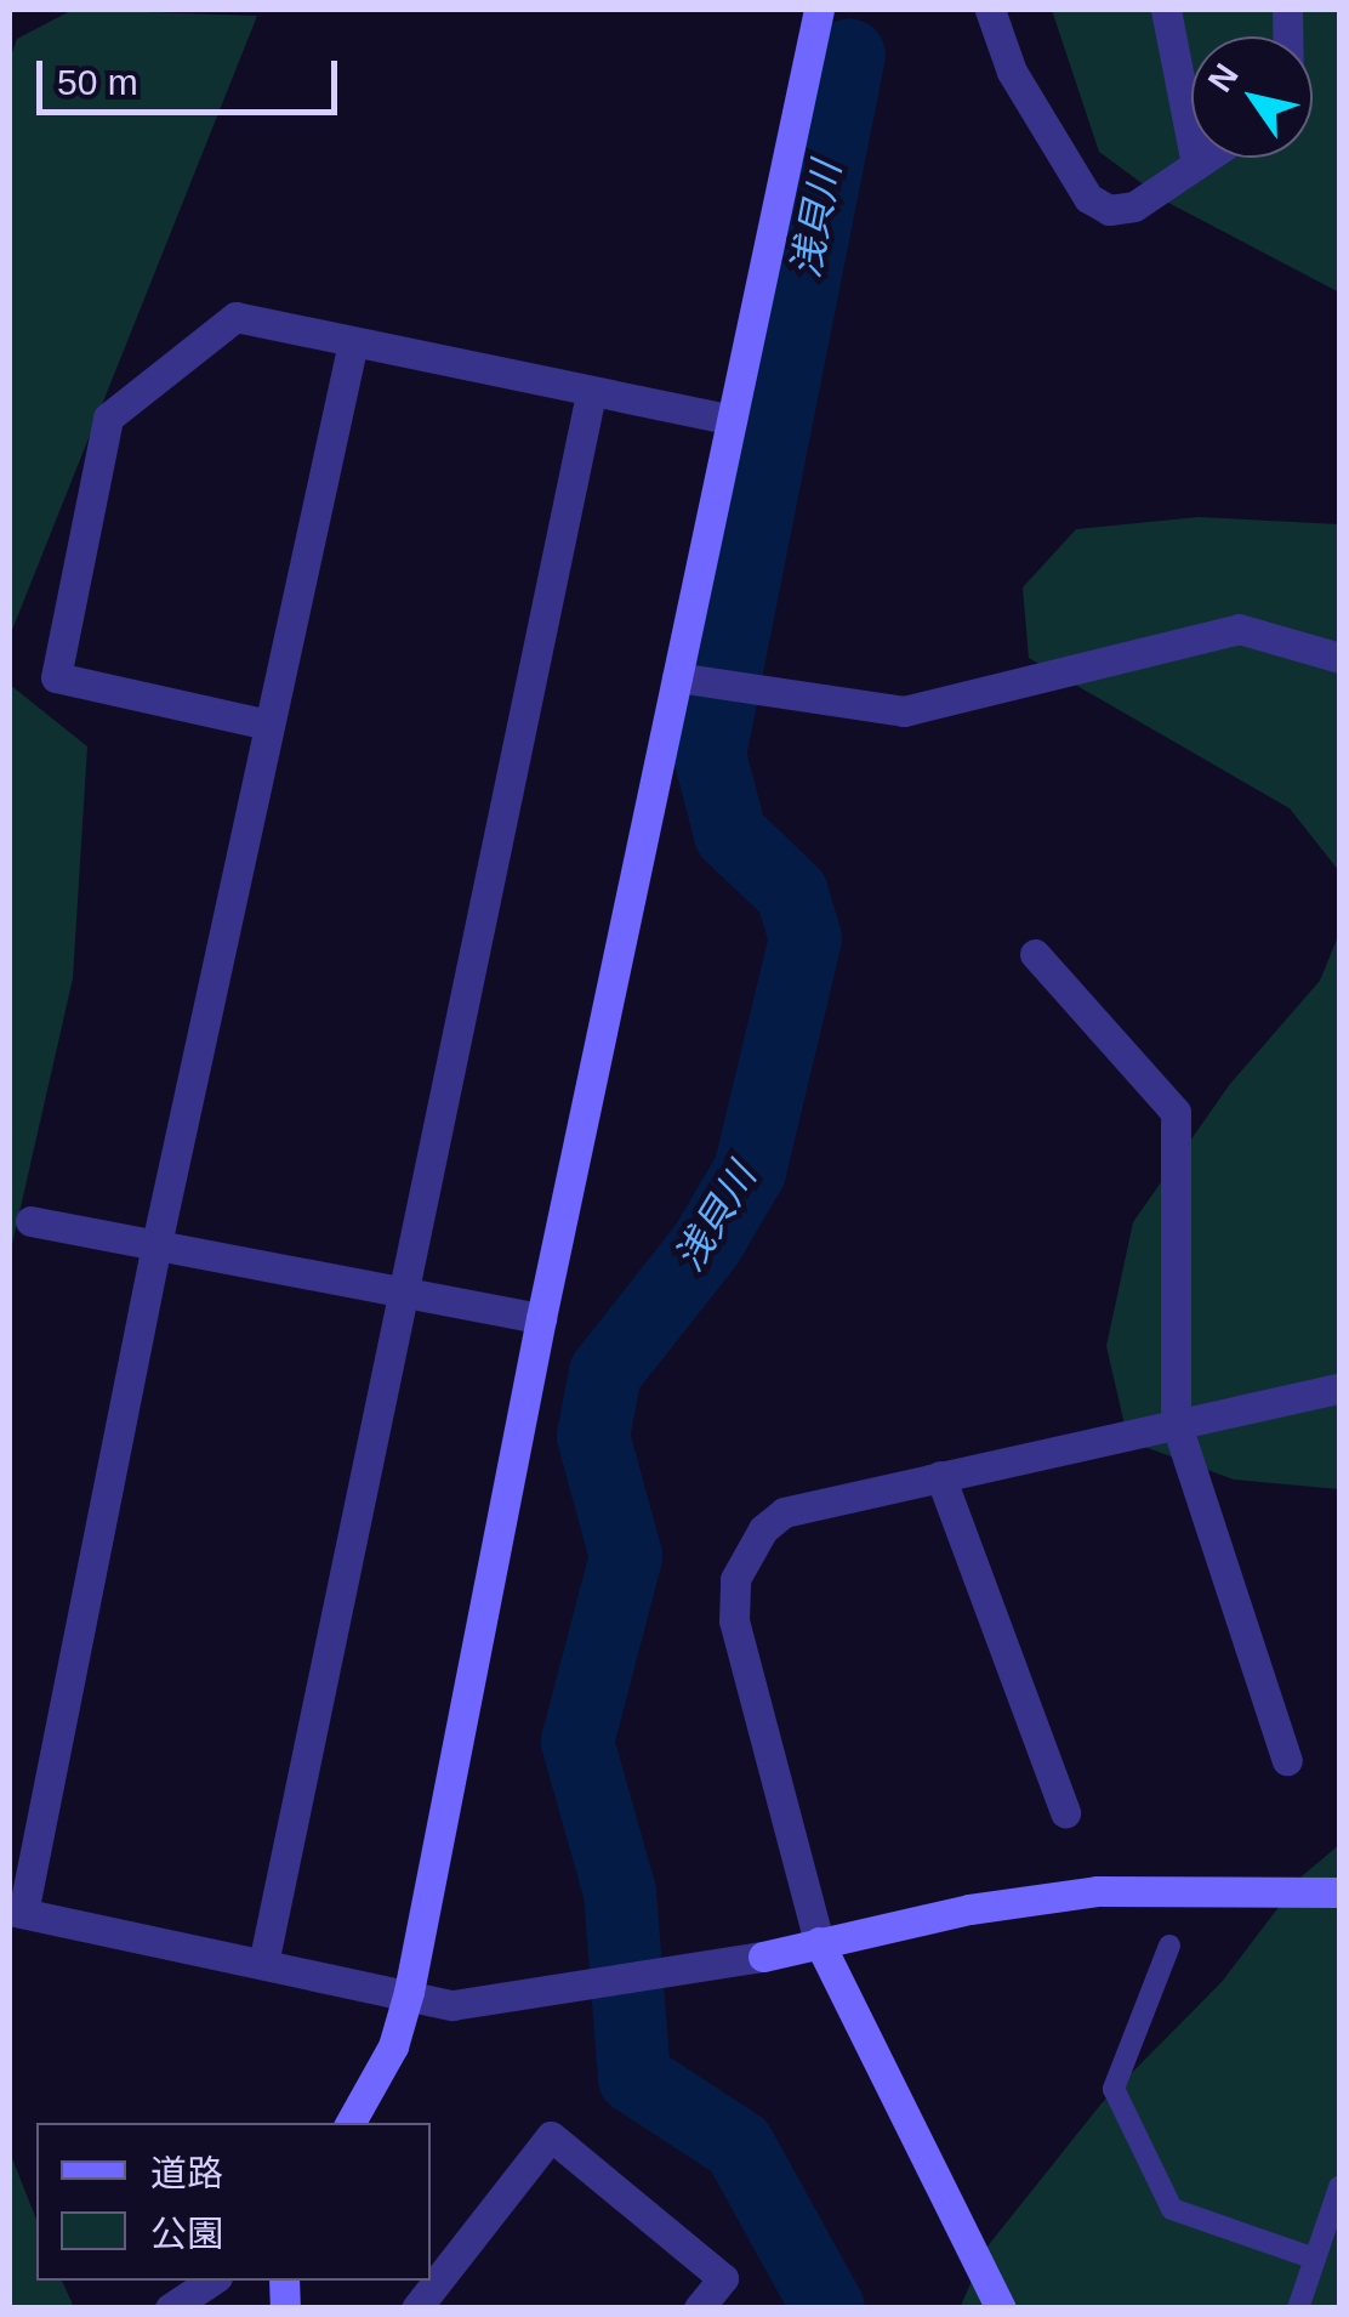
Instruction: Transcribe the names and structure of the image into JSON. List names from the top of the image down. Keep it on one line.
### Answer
{"water":["浅貝川"],"legend":["道路","公園"],"scale_bar":"50 m","north":"top left"}
